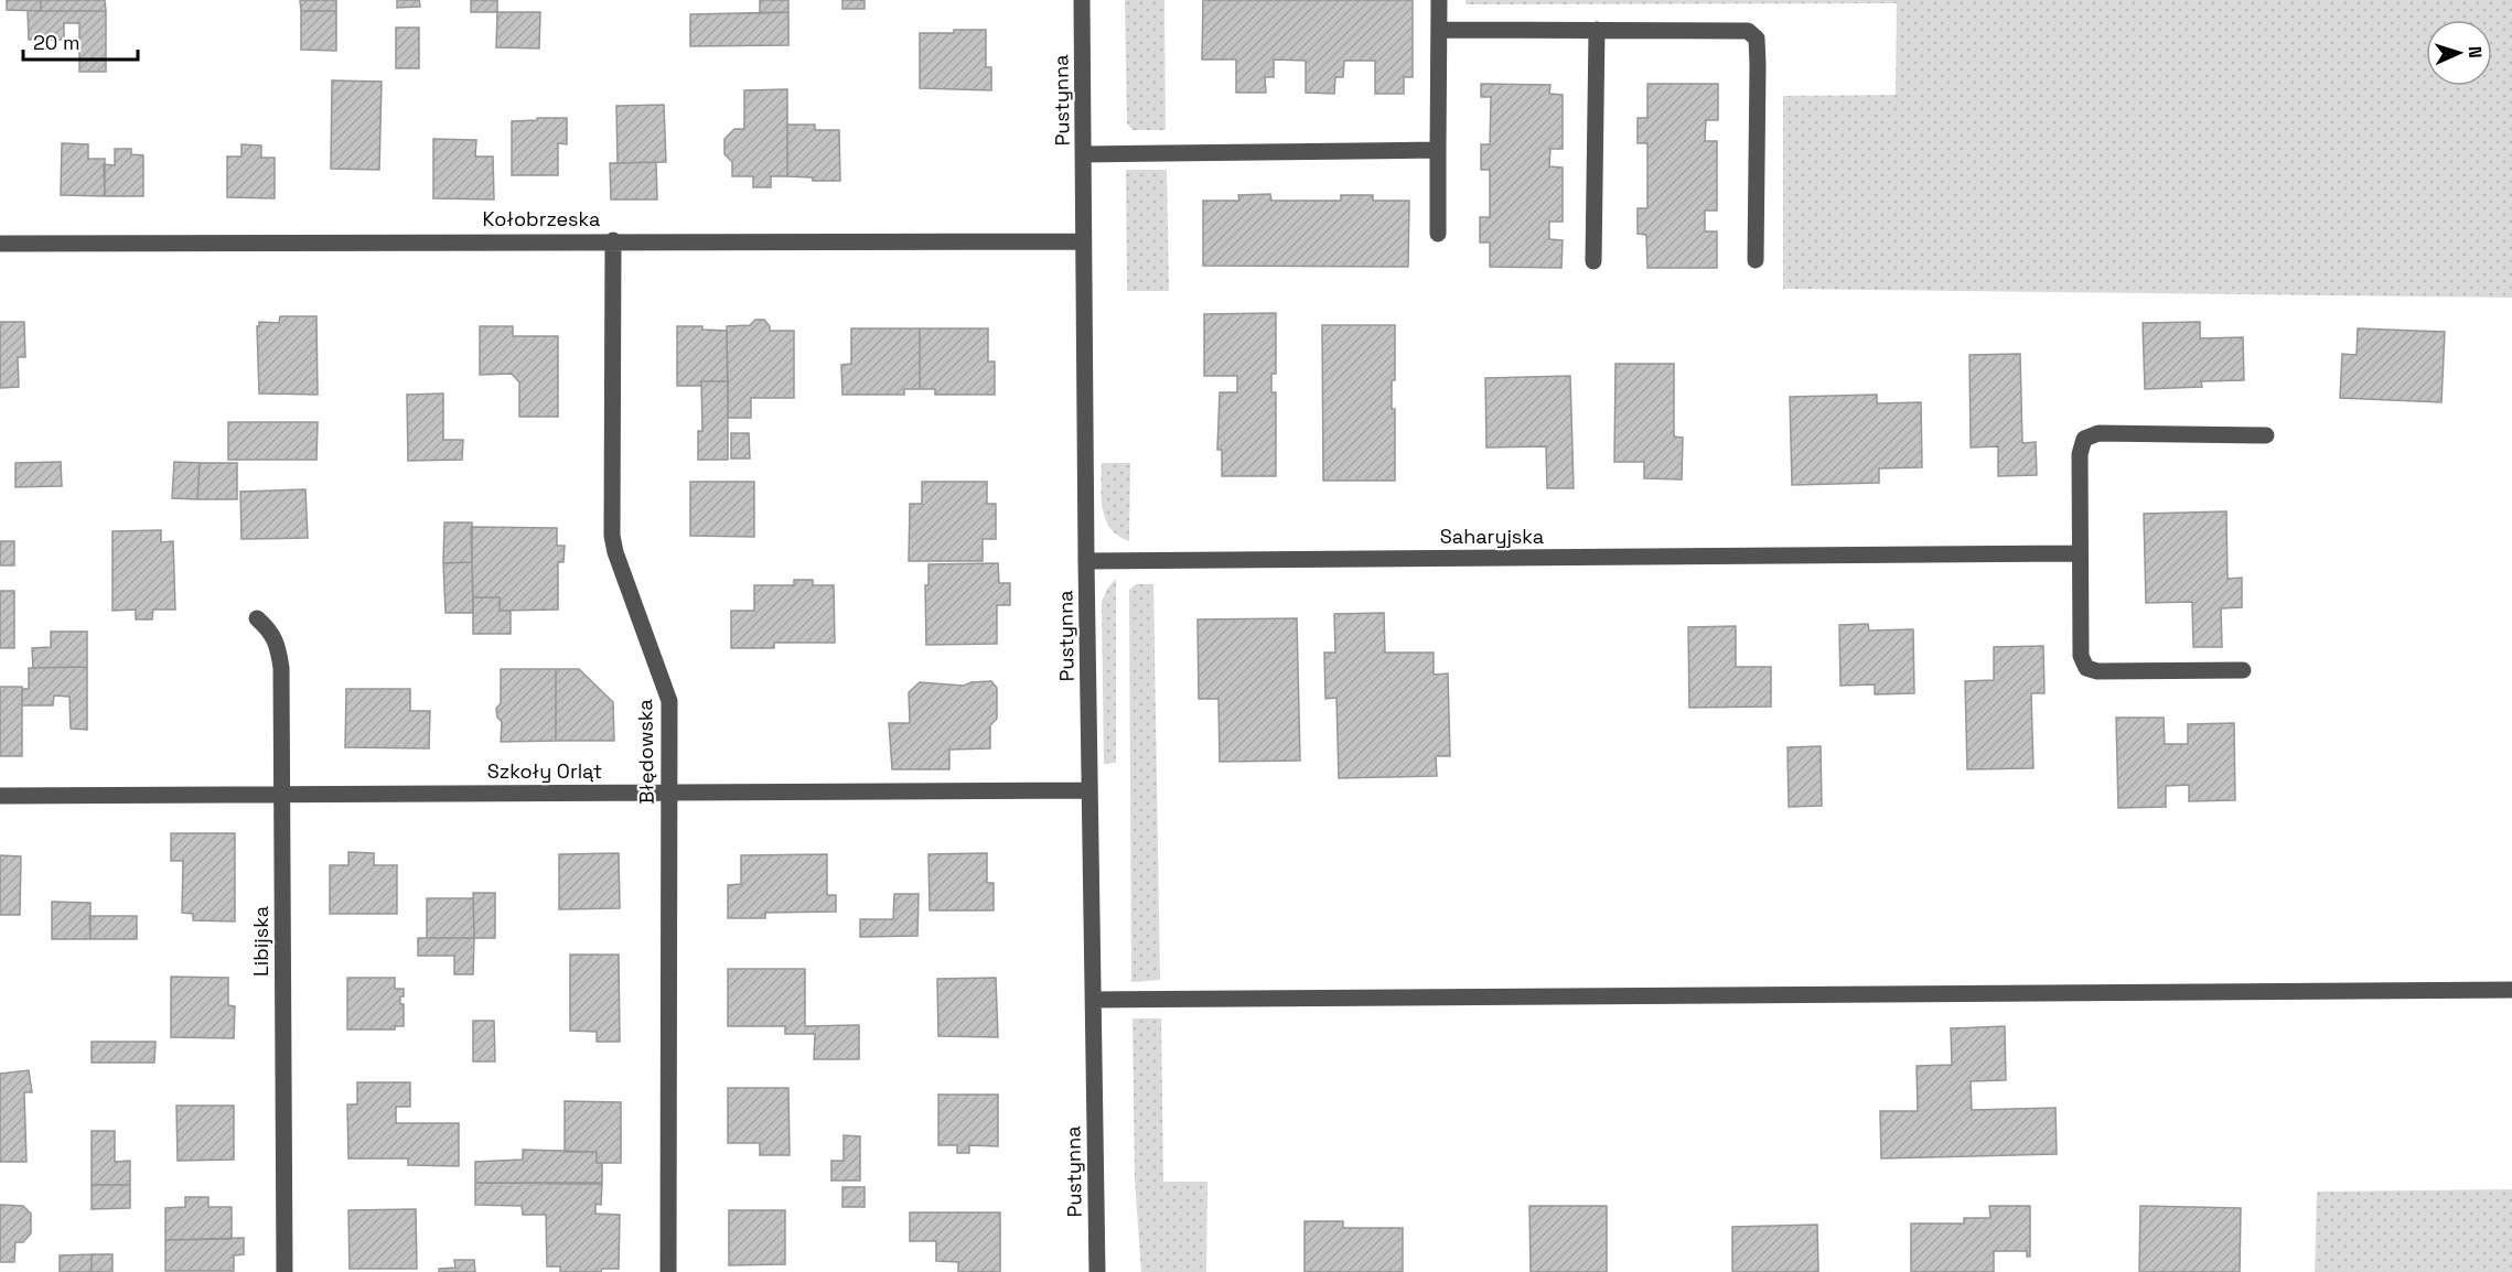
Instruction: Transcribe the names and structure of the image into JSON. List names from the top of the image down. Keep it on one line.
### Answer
{"streets":{"street":["Pustynna","Kołobrzeska","Saharyjska","Błędowska","Szkoły Orląt","Libijska"]},"crossings":[["Pustynna","Kołobrzeska"],["Pustynna","Saharyjska"],["Pustynna","Szkoły Orląt"],["Kołobrzeska","Błędowska"],["Błędowska","Szkoły Orląt"],["Szkoły Orląt","Libijska"]],"scale_bar":"20 m","north":"right"}
